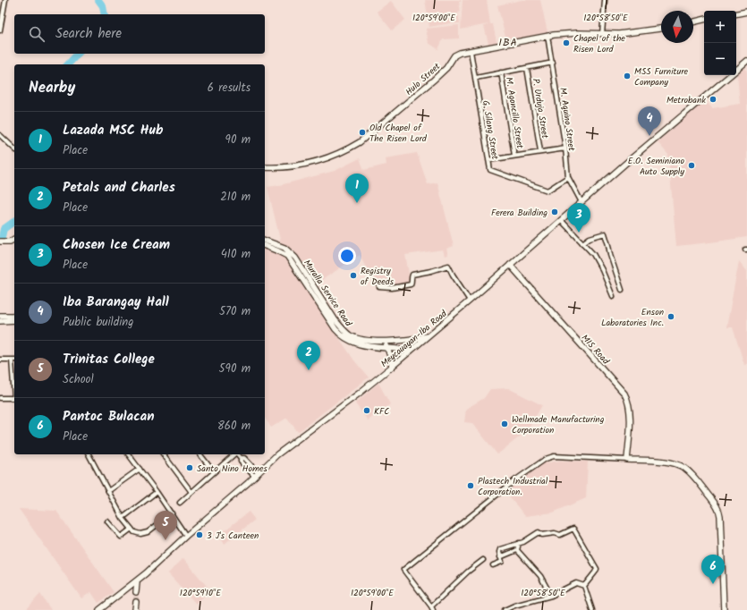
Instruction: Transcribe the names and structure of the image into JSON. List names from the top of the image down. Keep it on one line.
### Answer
{"streets":{"street":["Hulo Street","P. Urduja Street","M. Agoncillo Street","M. Aquino Street","G. Silang Street","Muralla Service Road","Meycauayan-Iba Road","MIS Road"]},"crossings":[["Hulo Street","M. Aquino Street"],["Hulo Street","G. Silang Street"],["M. Aquino Street","G. Silang Street"],["M. Aquino Street","Meycauayan-Iba Road"],["Muralla Service Road","Meycauayan-Iba Road"],["Meycauayan-Iba Road","MIS Road"]],"districts":["IBA"],"places":["Chapel of the Risen Lord","MSS Furniture Company","Metrobank","Old Chapel of The Risen Lord","E.O. Seminiano Auto Supply","Ferera Building","Registry of Deeds","Enson Laboratories Inc.","KFC","Wellmade Manufacturing Corporation","Santo Nino Homes","Plastech Industrial Corporation.","3 J's Canteen"],"north":"bottom","page":{"map_buttons":["+","−"],"search":"Search here","heading":["Nearby","6 results"],"pins":["4","1","3","2","5","6"],"list":[{"mark":"1","name":"Lazada MSC Hub","note":"Place","value":"90 m"},{"mark":"2","name":"Petals and Charles","note":"Place","value":"210 m"},{"mark":"3","name":"Chosen Ice Cream","note":"Place","value":"410 m"},{"mark":"4","name":"Iba Barangay Hall","note":"Public building","value":"570 m"},{"mark":"5","name":"Trinitas College","note":"School","value":"590 m"},{"mark":"6","name":"Pantoc Bulacan","note":"Place","value":"860 m"}]},"coordinates":["120°59'00\"E","120°58'50\"E","120°59'10\"E"]}
